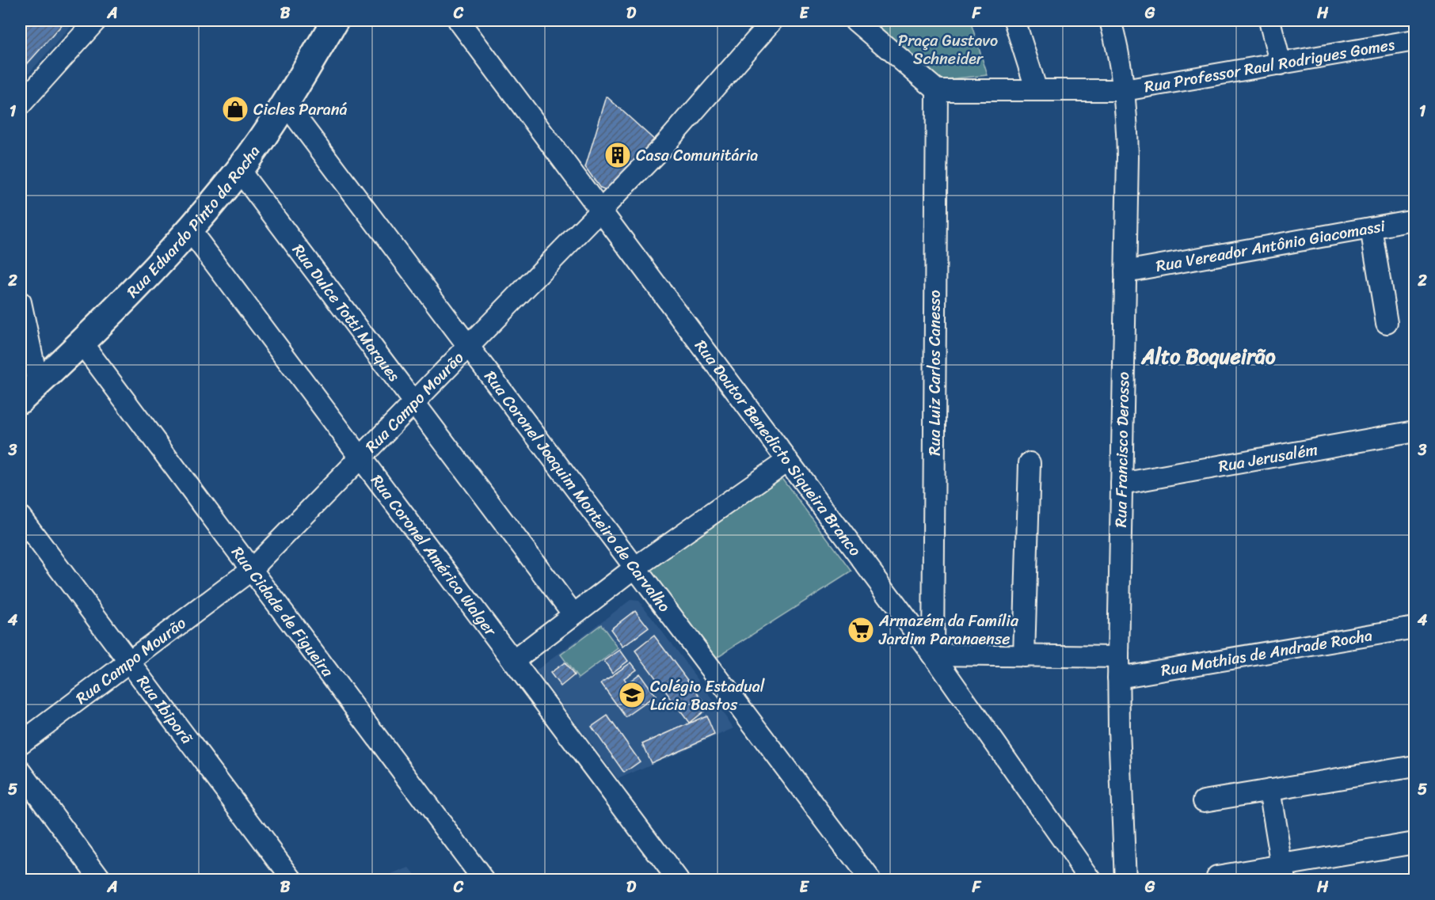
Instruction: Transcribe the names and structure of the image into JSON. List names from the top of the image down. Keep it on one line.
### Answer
{"streets":{"main road":["Rua Eduardo Pinto da Rocha"],"street":["Rua Professor Raul Rodrigues Gomes","Rua Vereador Antônio Giacomassi","Rua Dulce Totti Marques","Rua Luiz Carlos Canesso","Rua Campo Mourão","Rua Doutor Benedicto Siqueira Branco","Rua Francisco Derosso","Rua Jerusalém","Rua Coronel Joaquim Monteiro de Carvalho","Rua Coronel Américo Walger","Rua Cidade de Figueira","Rua Mathias de Andrade Rocha","Rua Ibiporã"]},"crossings":[["Rua Professor Raul Rodrigues Gomes","Rua Luiz Carlos Canesso"],["Rua Professor Raul Rodrigues Gomes","Rua Francisco Derosso"],["Rua Eduardo Pinto da Rocha","Rua Dulce Totti Marques"],["Rua Eduardo Pinto da Rocha","Rua Coronel Joaquim Monteiro de Carvalho"],["Rua Eduardo Pinto da Rocha","Rua Coronel Américo Walger"],["Rua Eduardo Pinto da Rocha","Rua Cidade de Figueira"],["Rua Vereador Antônio Giacomassi","Rua Francisco Derosso"],["Rua Dulce Totti Marques","Rua Campo Mourão"],["Rua Luiz Carlos Canesso","Rua Doutor Benedicto Siqueira Branco"],["Rua Campo Mourão","Rua Doutor Benedicto Siqueira Branco"],["Rua Campo Mourão","Rua Coronel Joaquim Monteiro de Carvalho"],["Rua Campo Mourão","Rua Coronel Américo Walger"],["Rua Campo Mourão","Rua Cidade de Figueira"],["Rua Campo Mourão","Rua Ibiporã"],["Rua Francisco Derosso","Rua Jerusalém"],["Rua Francisco Derosso","Rua Mathias de Andrade Rocha"]],"districts":["Alto Boqueirão"],"parks":["Praça Gustavo Schneider"],"places":{"shop":["Cicles Paraná"],"building":["Casa Comunitária"],"supermarket":["Armazém da Família Jardim Paranaense"],"school or university":["Colégio Estadual Lúcia Bastos"]},"grid":{"columns":["A","B","C","D","E","F","G","H"],"rows":["1","2","3","4","5"]}}
